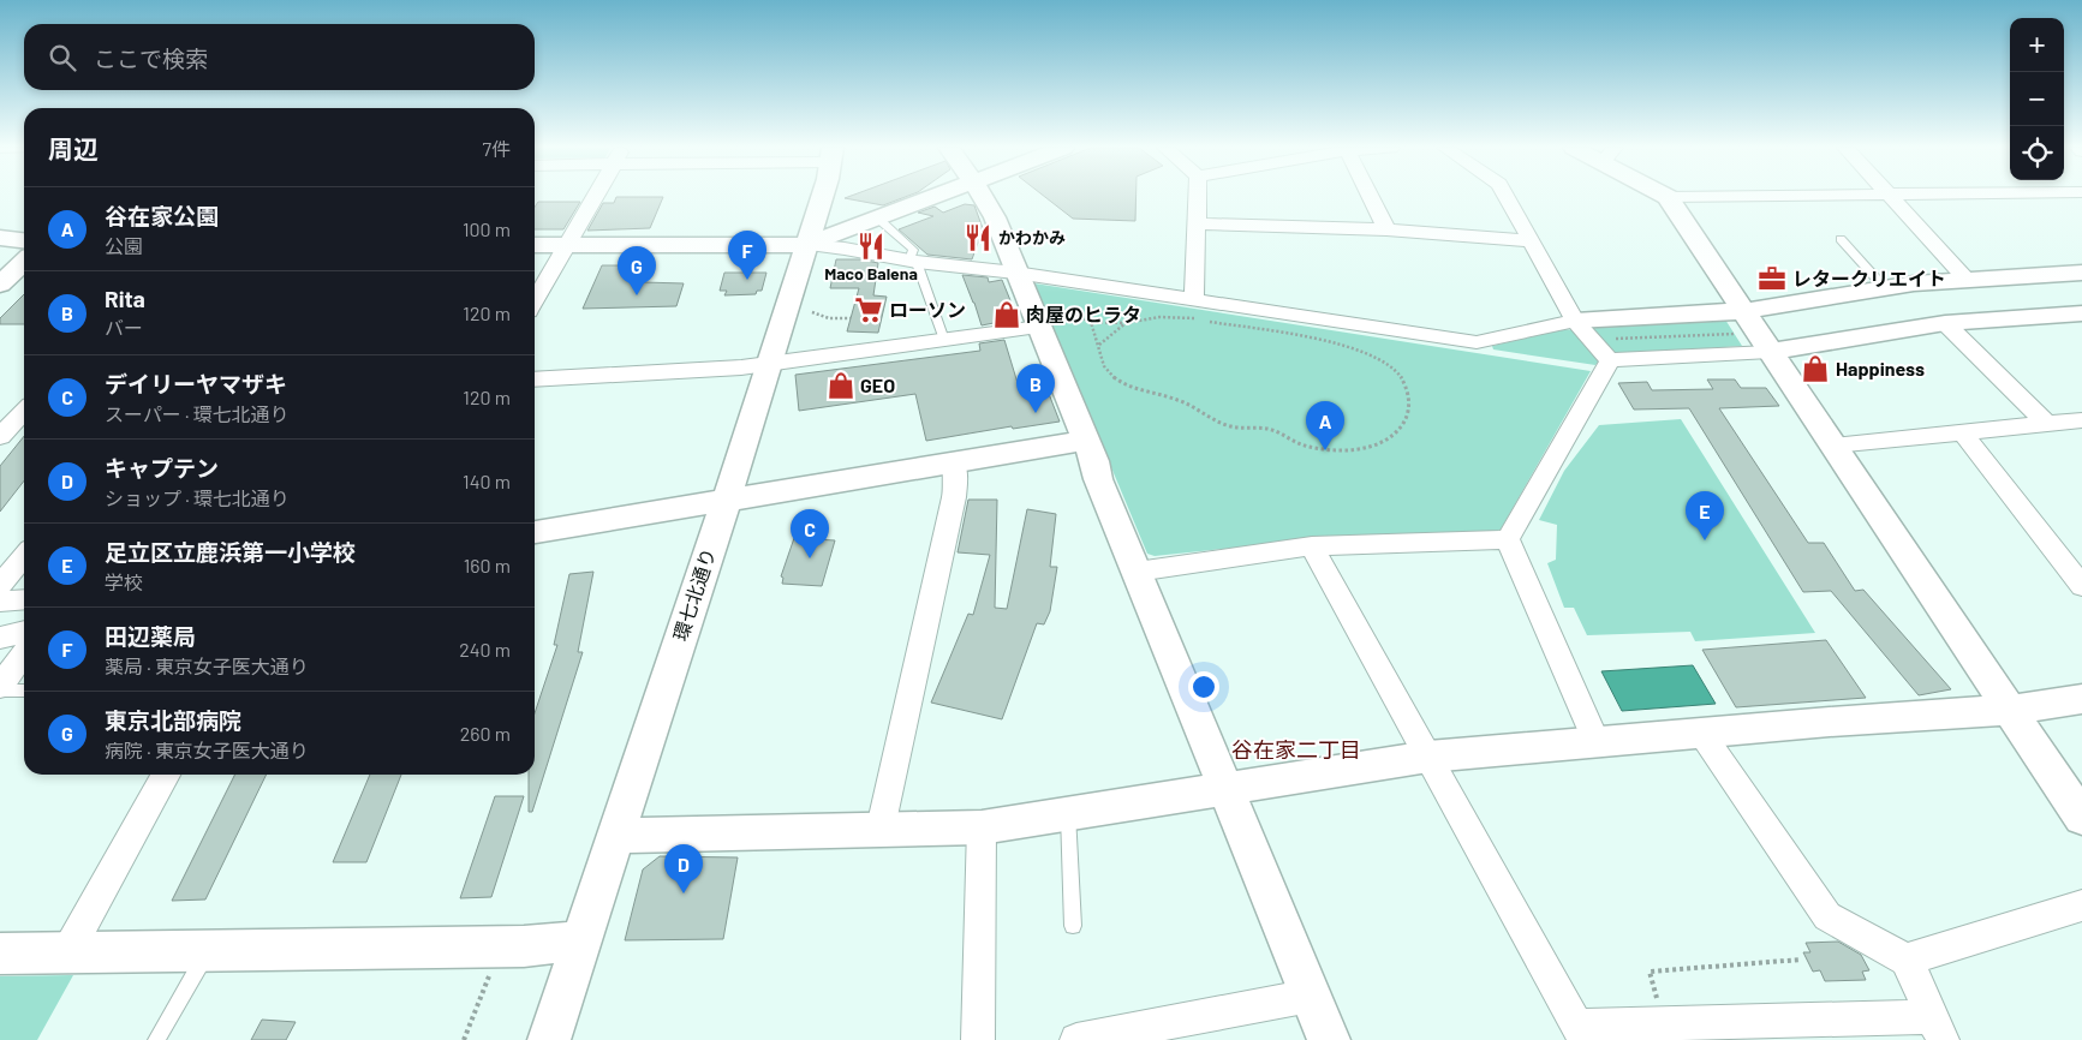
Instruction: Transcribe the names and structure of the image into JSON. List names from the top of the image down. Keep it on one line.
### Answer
{"streets":{"street":["環七北通り"]},"districts":["谷在家二丁目"],"places":{"restaurant":["かわかみ","Maco Balena"],"office":["レタークリエイト"],"supermarket":["ローソン"],"shop":["肉屋のヒラタ","Happiness","GEO"]},"page":{"map_buttons":["+","−"],"search":"ここで検索","heading":["周辺","7件"],"list":[{"mark":"A","name":"谷在家公園","note":"公園","value":"100 m"},{"mark":"B","name":"Rita","note":"バー","value":"120 m"},{"mark":"C","name":"デイリーヤマザキ","note":"スーパー · 環七北通り","value":"120 m"},{"mark":"D","name":"キャプテン","note":"ショップ · 環七北通り","value":"140 m"},{"mark":"E","name":"足立区立鹿浜第一小学校","note":"学校","value":"160 m"},{"mark":"F","name":"田辺薬局","note":"薬局 · 東京女子医大通り","value":"240 m"},{"mark":"G","name":"東京北部病院","note":"病院 · 東京女子医大通り","value":"260 m"}],"pins":["F","G","B","A","E","C","D"]}}
